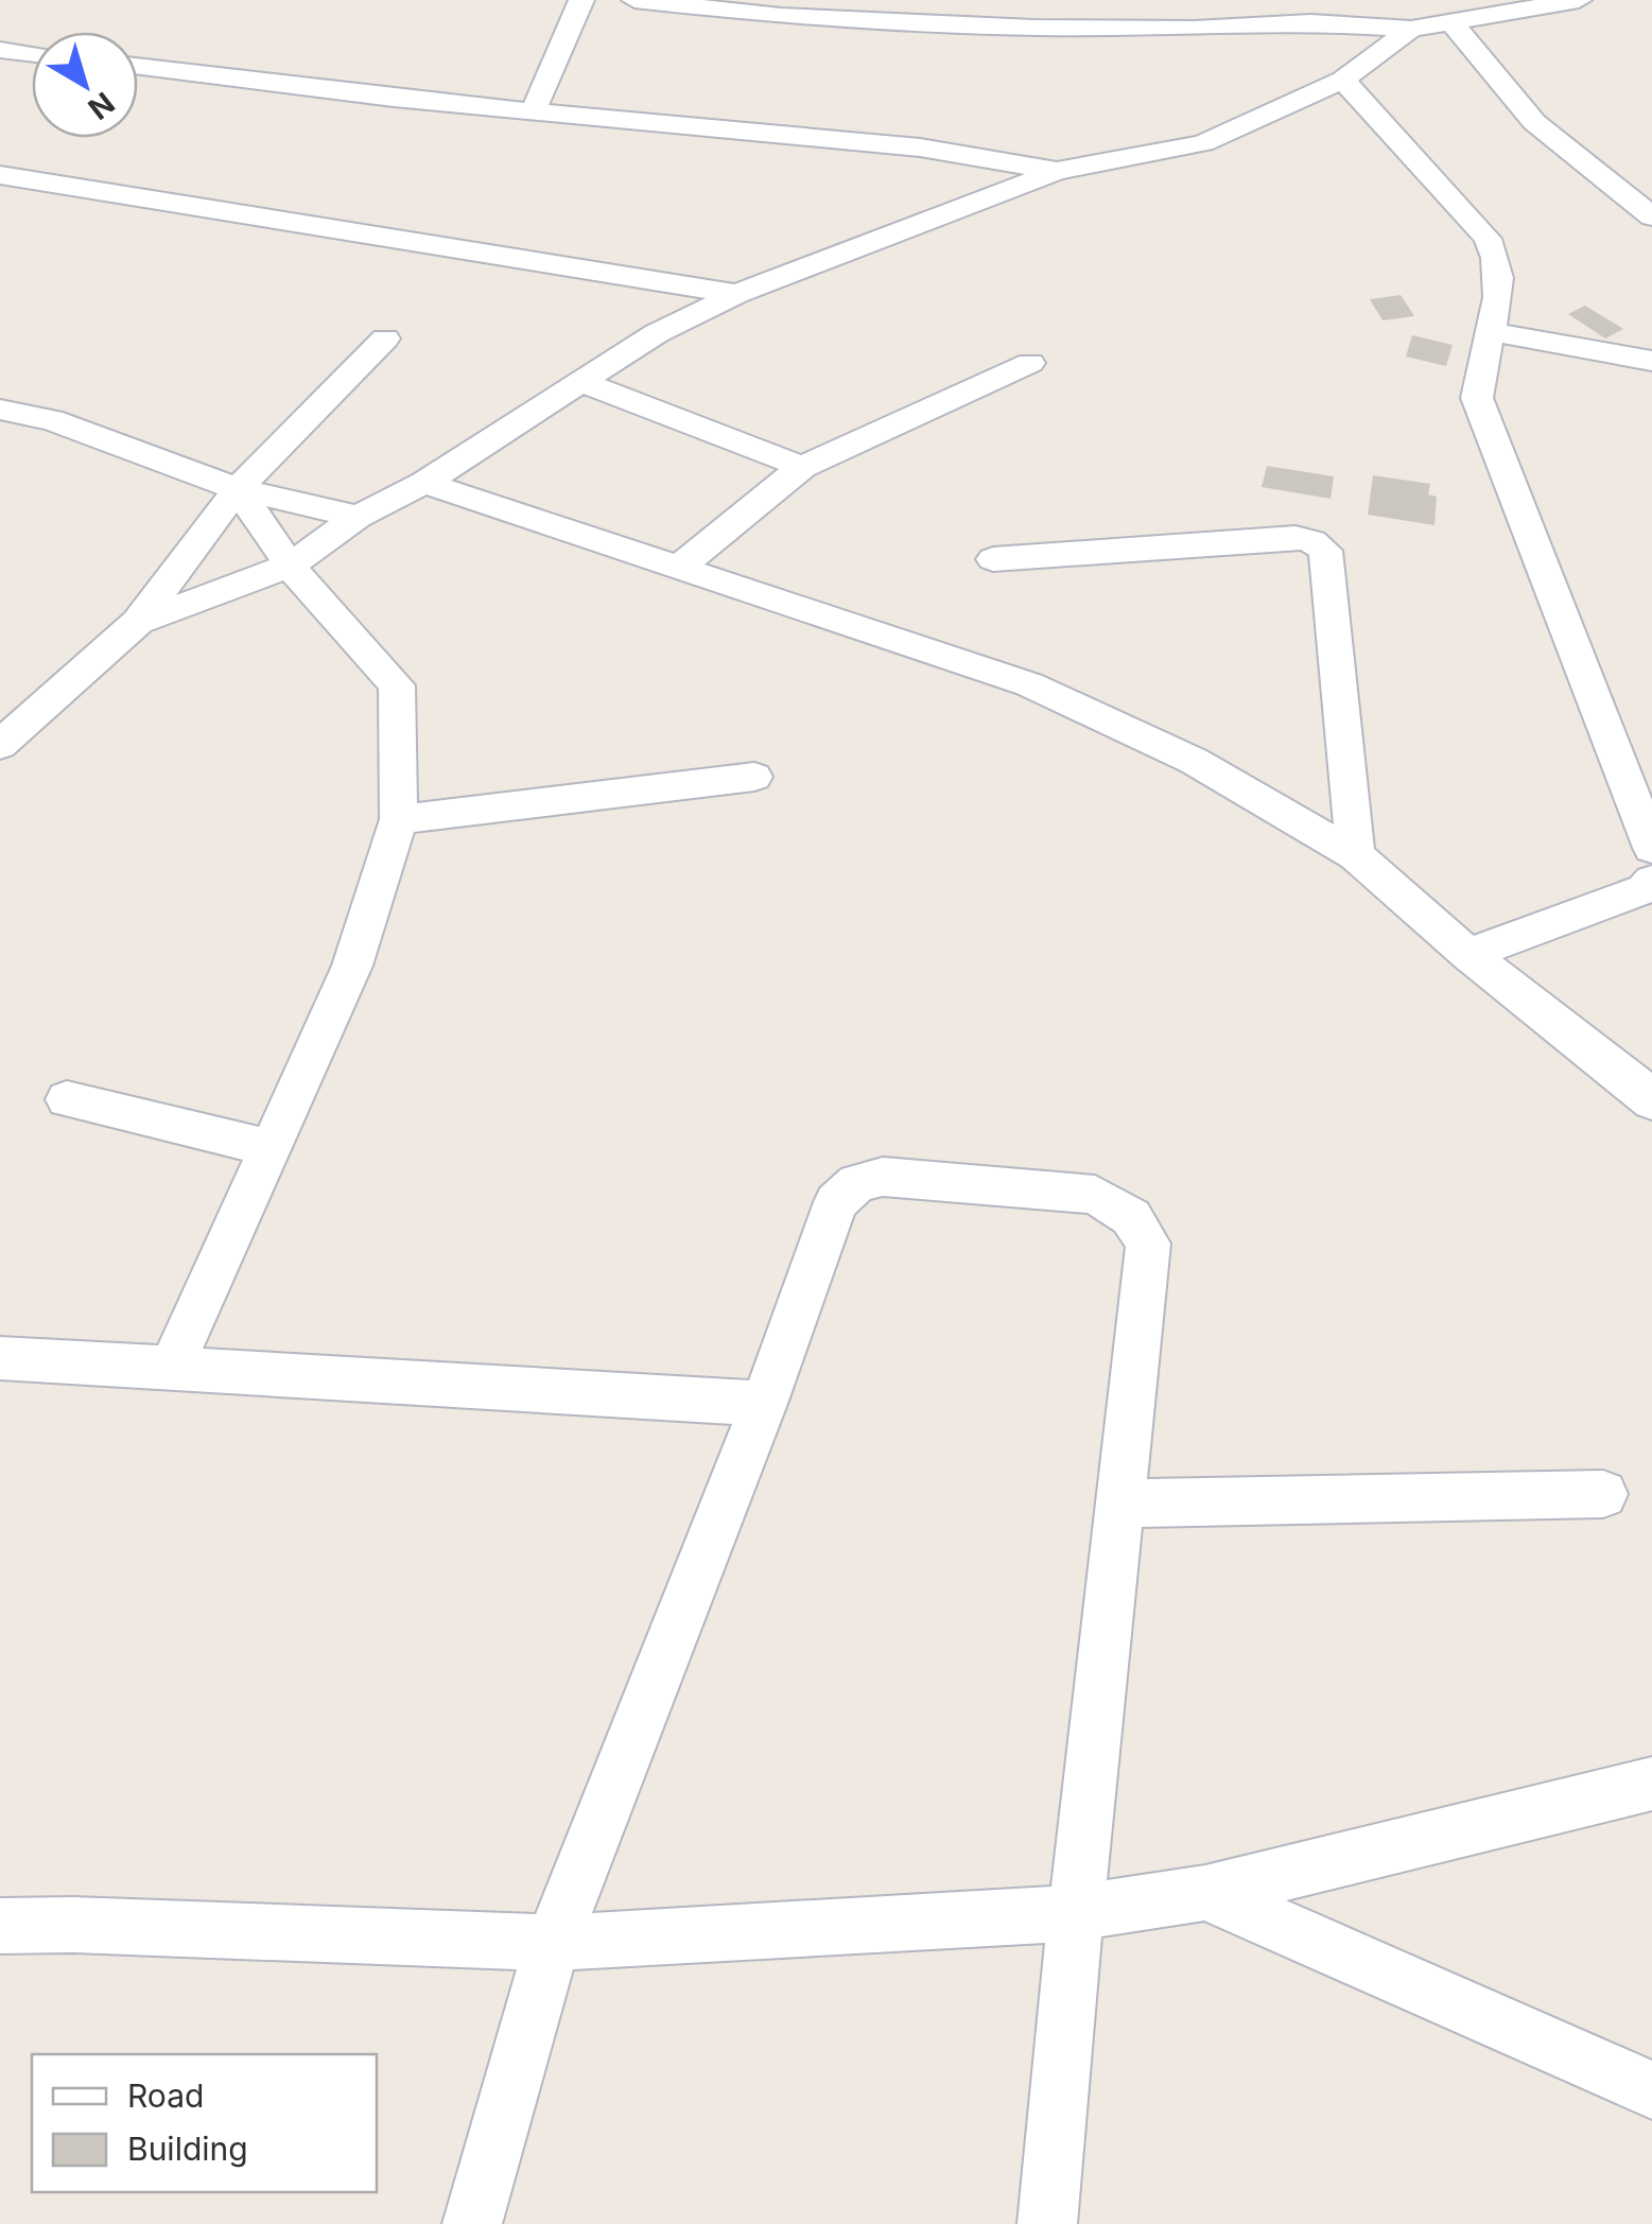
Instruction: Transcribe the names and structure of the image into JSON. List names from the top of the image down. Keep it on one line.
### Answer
{"legend":["Road","Building"],"north":"bottom right"}
